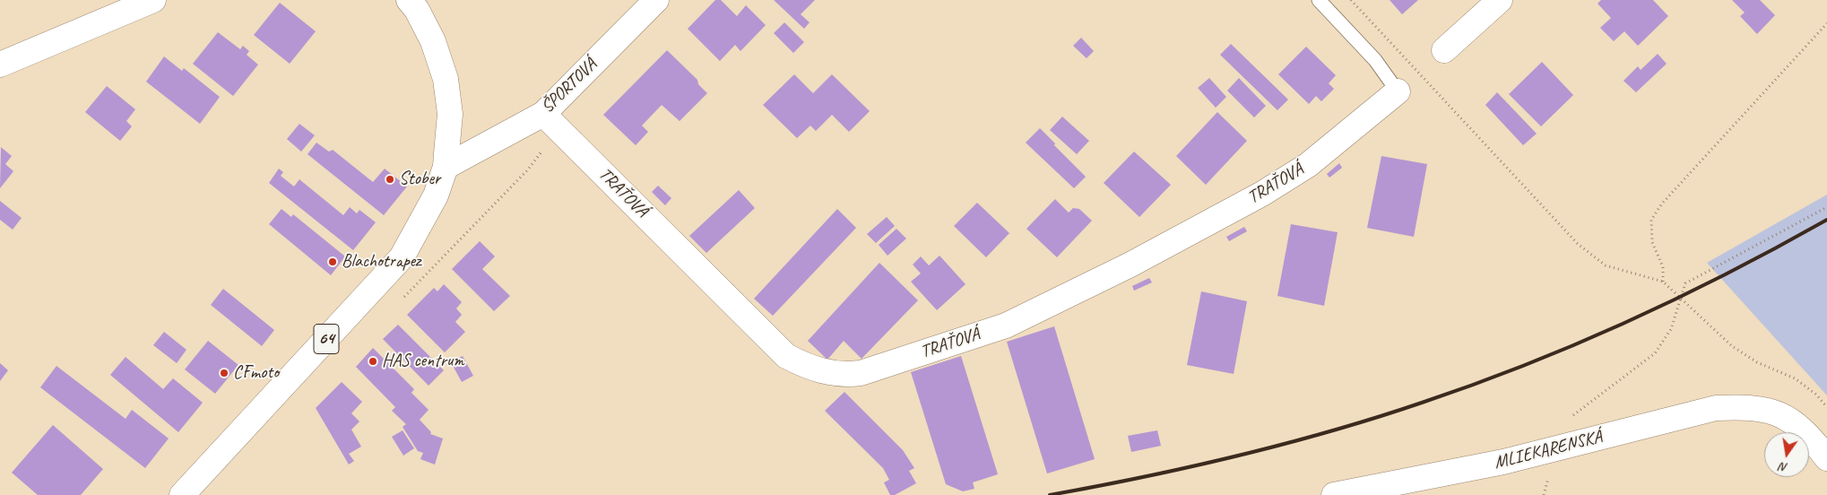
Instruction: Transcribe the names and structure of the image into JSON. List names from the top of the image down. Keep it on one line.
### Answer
{"streets":{"street":["ŠPORTOVÁ","TRAŤOVÁ","64","MLIEKARENSKÁ"]},"crossings":[["ŠPORTOVÁ","TRAŤOVÁ"],["ŠPORTOVÁ","64"]],"places":["Stober","Blachotrapez","HAS centrum","CFmoto"],"north":"bottom"}
